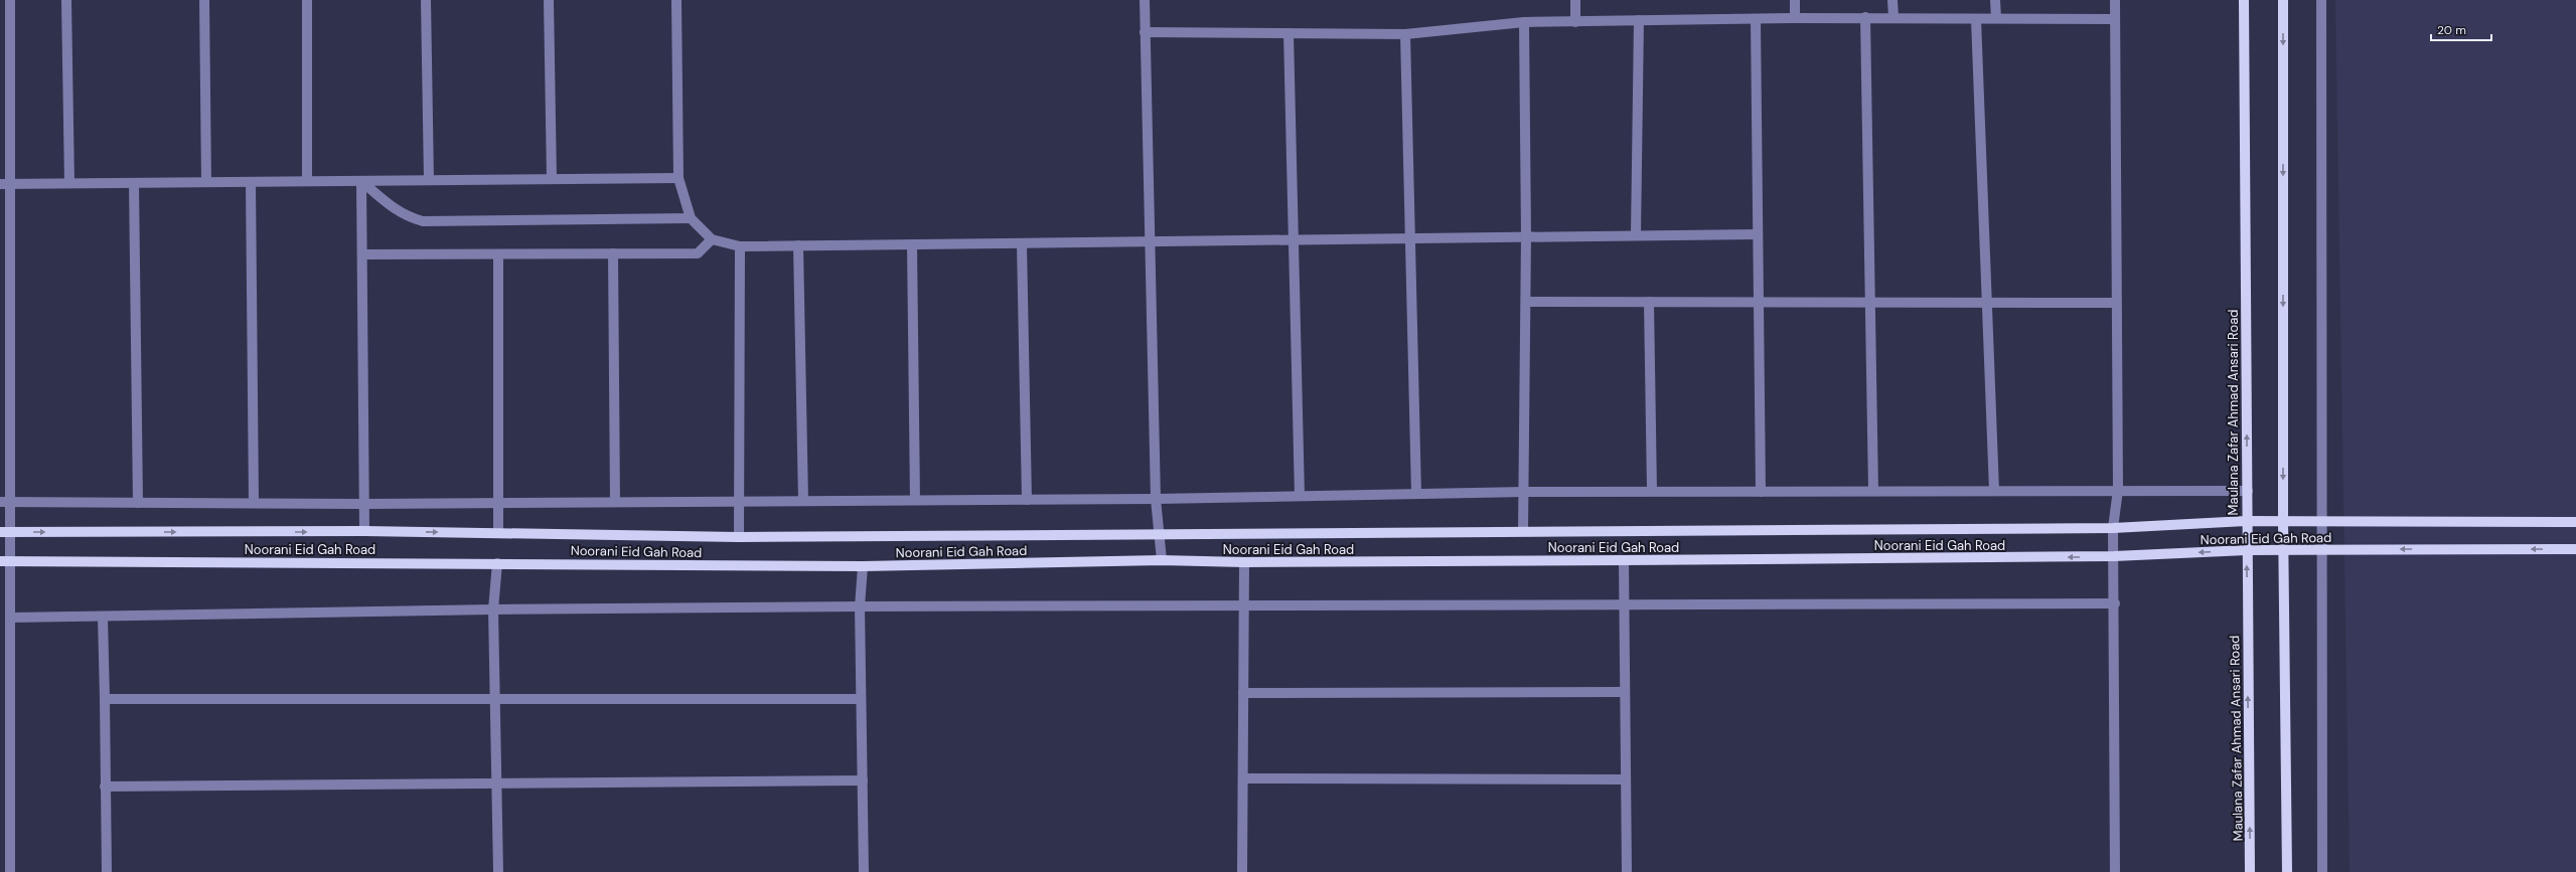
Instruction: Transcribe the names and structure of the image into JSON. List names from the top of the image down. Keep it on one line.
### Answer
{"streets":{"main road":["Maulana Zafar Ahmad Ansari Road","Noorani Eid Gah Road"]},"crossings":[["Maulana Zafar Ahmad Ansari Road","Noorani Eid Gah Road"]],"scale_bar":"20 m"}
